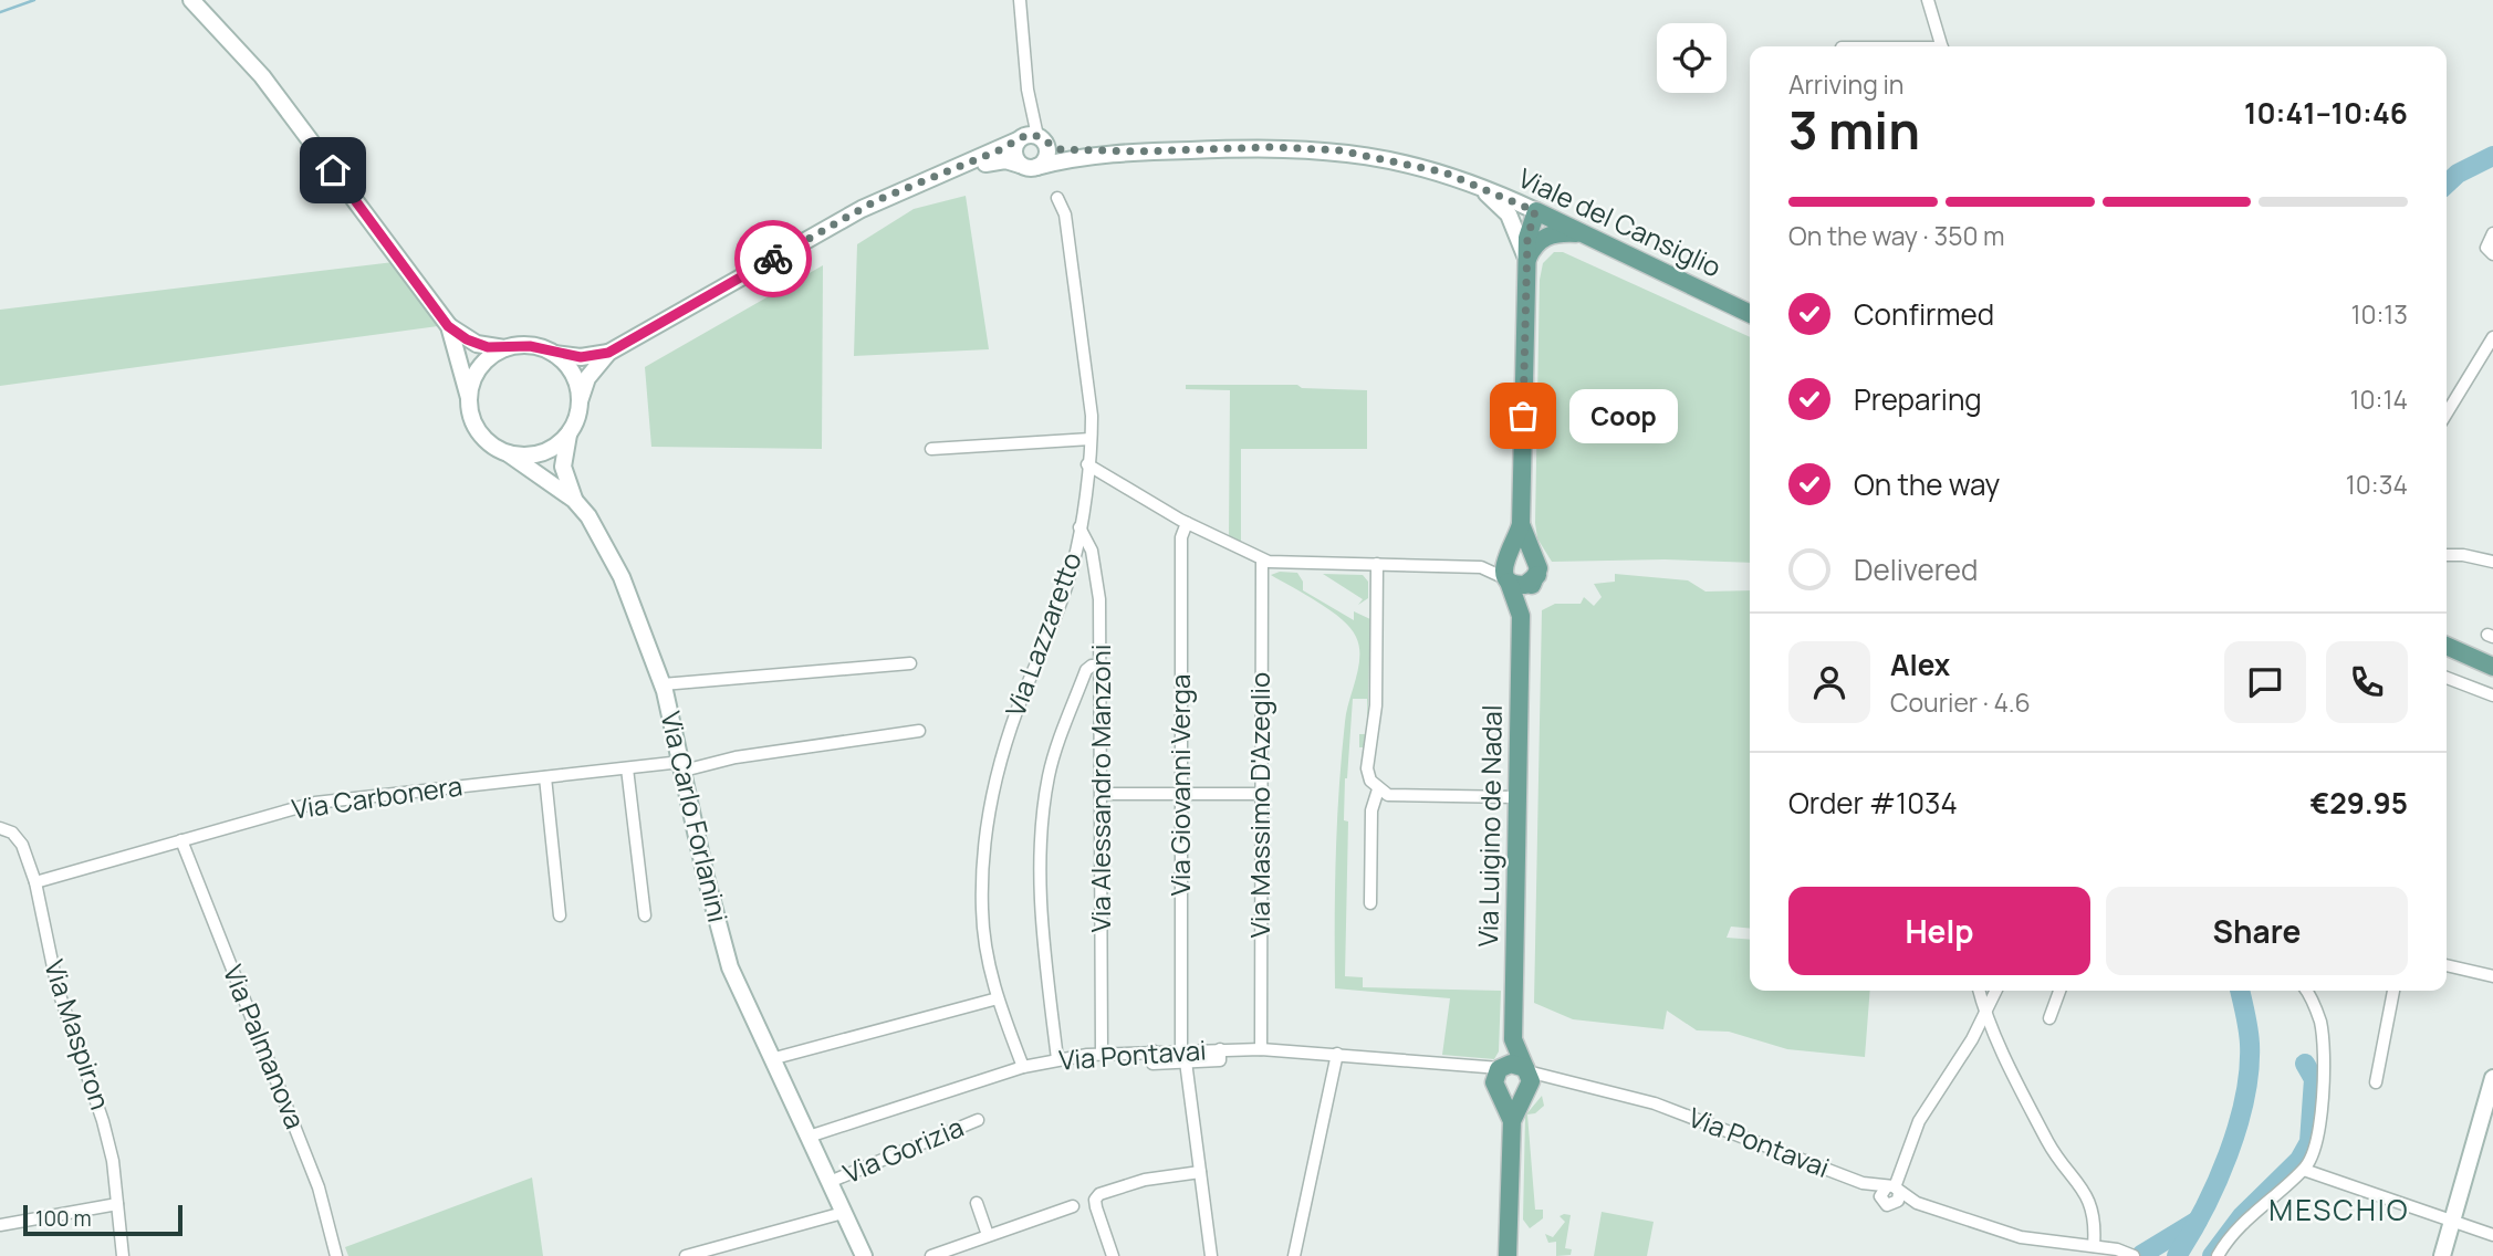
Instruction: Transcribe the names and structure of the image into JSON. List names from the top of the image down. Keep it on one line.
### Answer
{"streets":{"main road":["Viale del Cansiglio","Via Carlo Forlanini","Via Luigino de Nadal"],"street":["Via Lazzaretto","Via Giovanni Verga","Via Alessandro Manzoni","Via Carbonera","Via Massimo D'Azeglio","Via Maspiron","Via Palmanova","Via Pontavai","Via Gorizia"]},"crossings":[["Viale del Cansiglio","Via Carlo Forlanini"],["Viale del Cansiglio","Via Luigino de Nadal"],["Via Lazzaretto","Via Alessandro Manzoni"],["Via Lazzaretto","Via Pontavai"],["Via Giovanni Verga","Via Pontavai"],["Via Alessandro Manzoni","Via Pontavai"],["Via Carbonera","Via Carlo Forlanini"],["Via Carbonera","Via Maspiron"],["Via Carbonera","Via Palmanova"],["Via Massimo D'Azeglio","Via Pontavai"],["Via Carlo Forlanini","Via Pontavai"],["Via Carlo Forlanini","Via Gorizia"],["Via Luigino de Nadal","Via Pontavai"]],"districts":["MESCHIO"],"places":["Coop"],"scale_bar":"100 m","page":{"heading":["3 min","Arriving in","10:41–10:46"],"panel":["Alex","Courier · 4.6","Order #1034","€29.95"],"bar":"On the way · 350 m","list":[["Confirmed","10:13"],["Preparing","10:14"],["On the way","10:34"],"Delivered"],"bubble":"Coop","buttons":["Help","Share"],"scale":"100 m"}}
